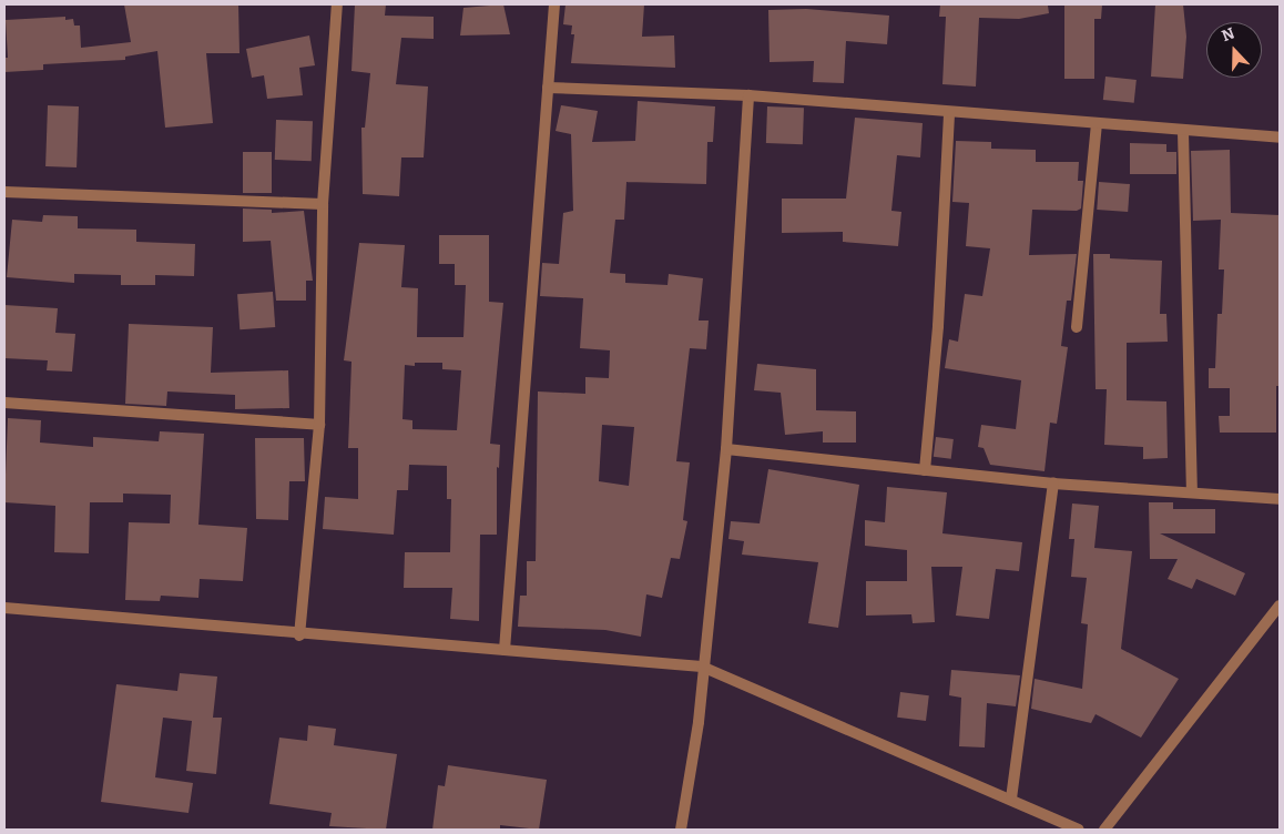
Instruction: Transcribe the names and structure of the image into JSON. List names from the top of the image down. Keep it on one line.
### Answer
{"north":"top"}
